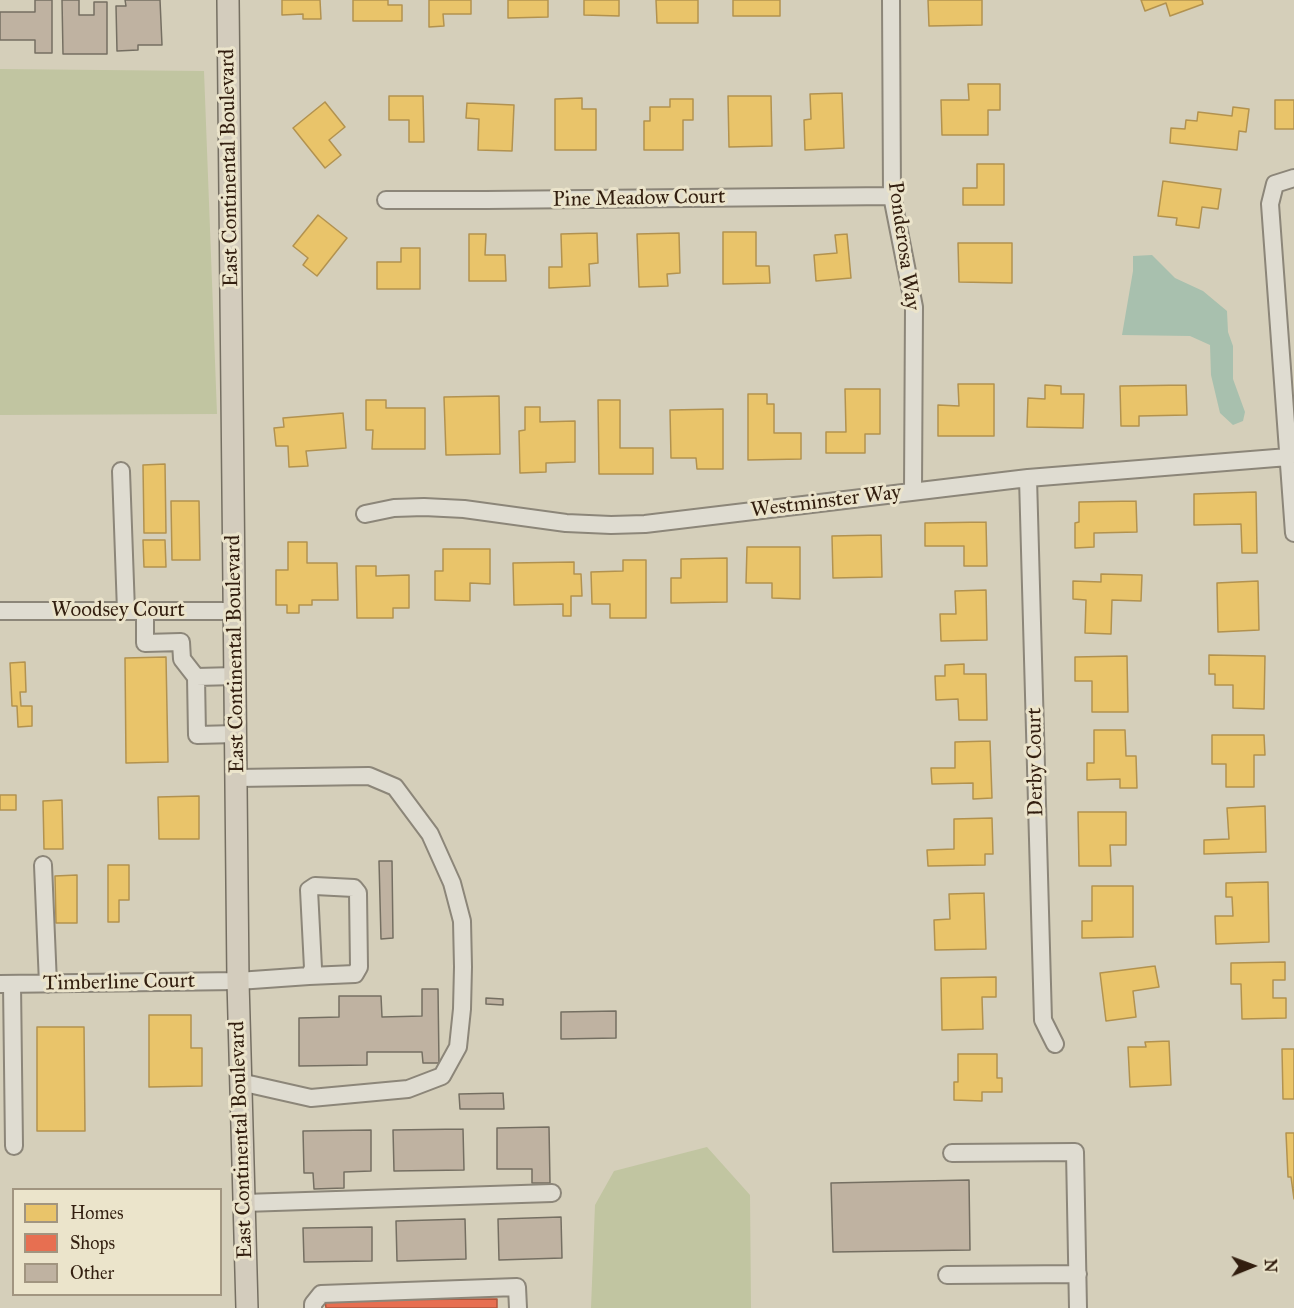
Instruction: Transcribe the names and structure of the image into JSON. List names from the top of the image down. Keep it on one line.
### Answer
{"streets":{"main road":["East Continental Boulevard"],"street":["Pine Meadow Court","Ponderosa Way","Westminster Way","Woodsey Court","Derby Court","Timberline Court"]},"crossings":[["East Continental Boulevard","Woodsey Court"],["East Continental Boulevard","Timberline Court"],["Pine Meadow Court","Ponderosa Way"],["Ponderosa Way","Westminster Way"],["Westminster Way","Derby Court"]],"legend":["Homes","Shops","Other"],"north":"right"}
